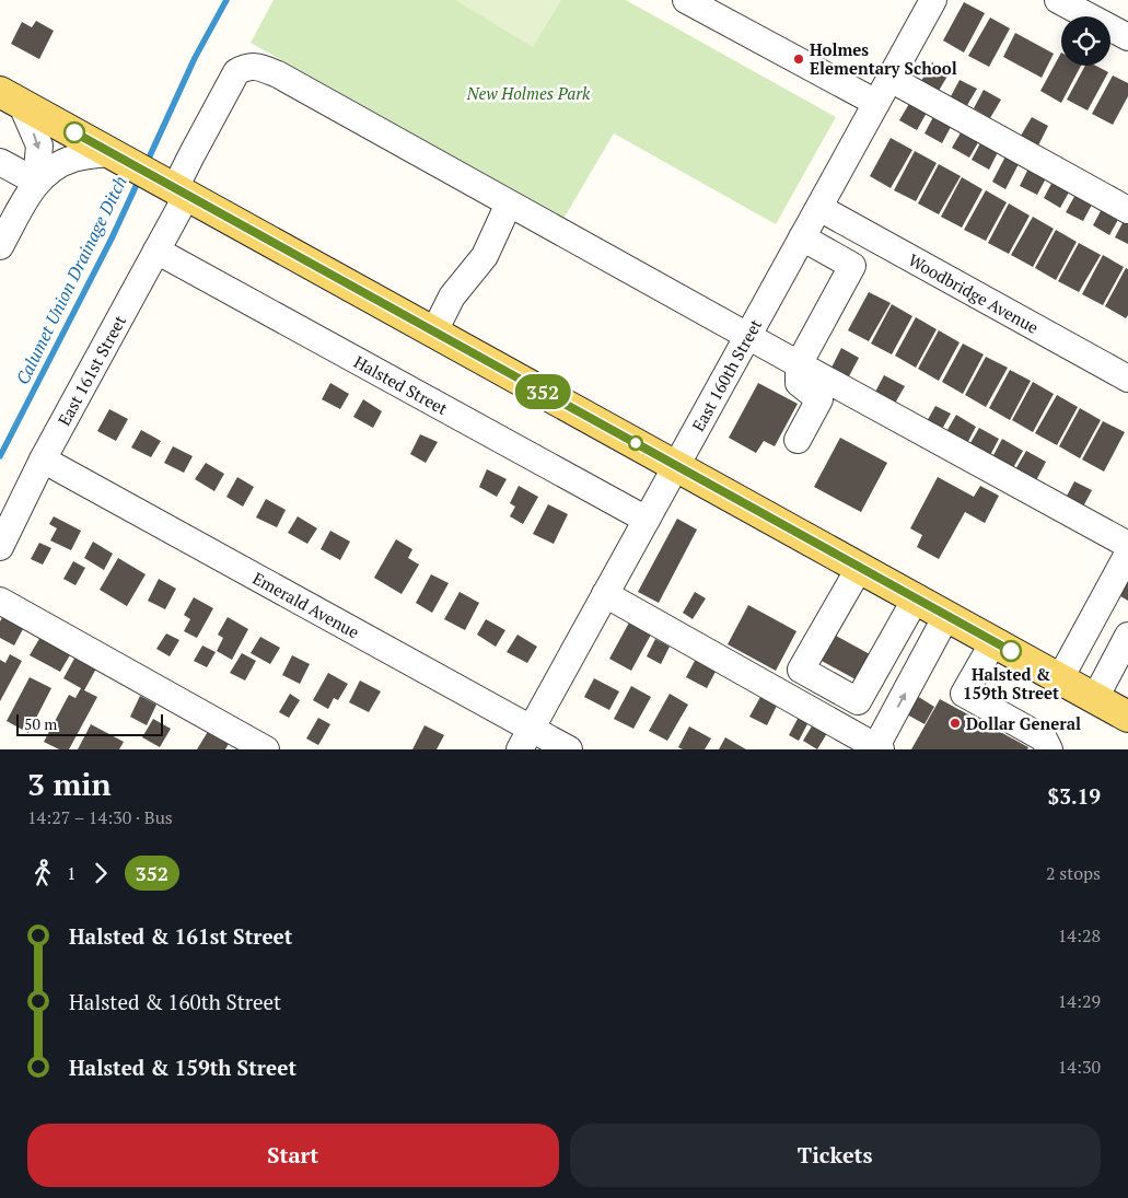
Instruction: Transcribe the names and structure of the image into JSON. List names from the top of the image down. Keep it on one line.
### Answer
{"streets":{"street":["Woodbridge Avenue","East 161st Street","East 160th Street","Halsted Street","Emerald Avenue"]},"crossings":[["Woodbridge Avenue","East 160th Street"],["East 161st Street","East 160th Street"],["East 161st Street","Halsted Street"],["East 161st Street","Emerald Avenue"],["East 160th Street","Halsted Street"],["East 160th Street","Emerald Avenue"]],"water":["Calumet Union Drainage Ditch"],"parks":["New Holmes Park"],"places":["Holmes Elementary School","Halsted & 159th Street","Dollar General"],"lines":["bus line 352"],"scale_bar":"50 m","page":{"on_map":"352","scale":"50 m","heading":["3 min","14:27 – 14:30 · Bus","$3.19"],"legs":["1","352","2 stops"],"list":[{"name":"Halsted & 161st Street","value":"14:28"},{"name":"Halsted & 160th Street","value":"14:29"},{"name":"Halsted & 159th Street","value":"14:30"}],"buttons":["Start","Tickets"]}}
